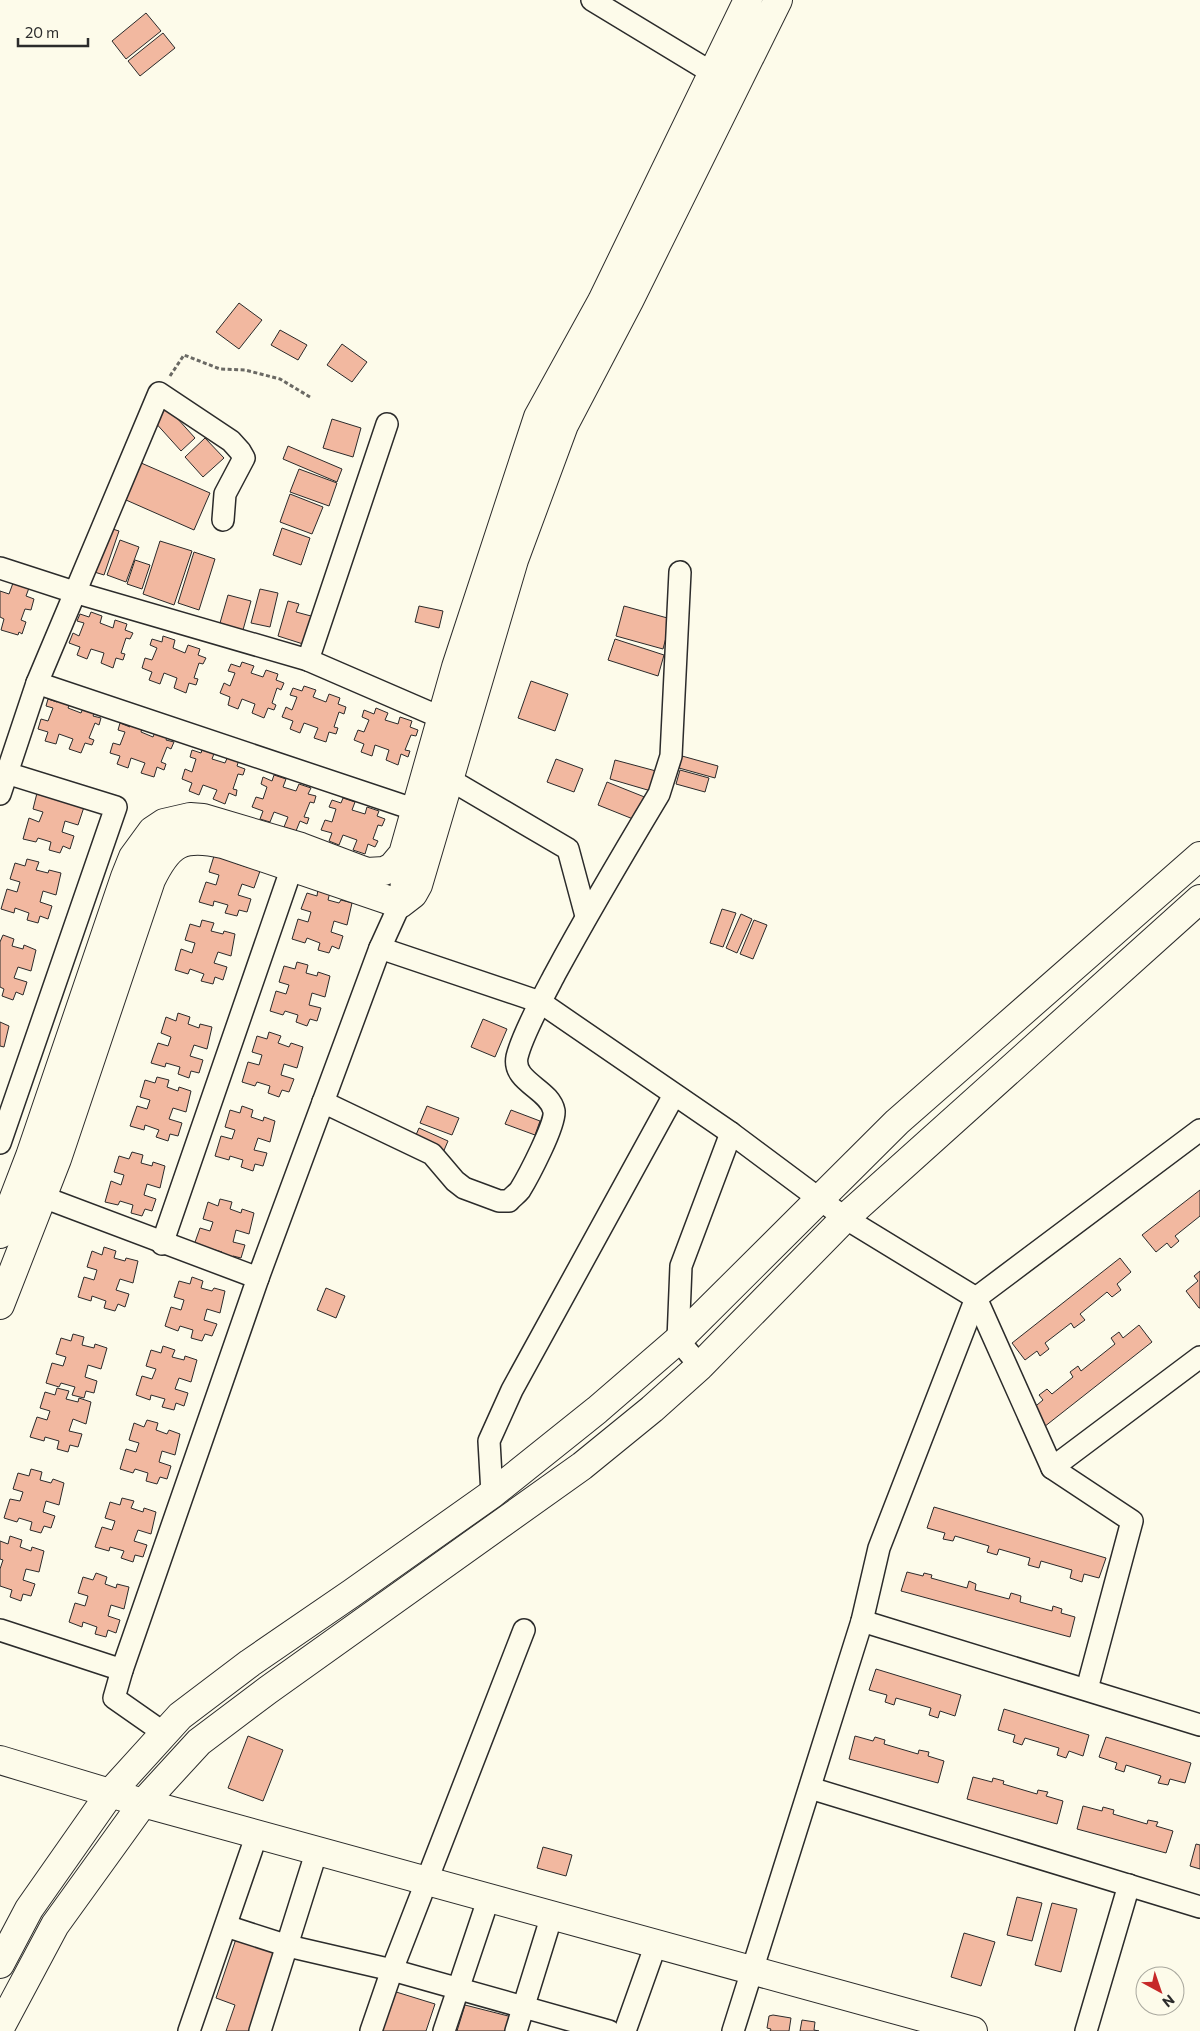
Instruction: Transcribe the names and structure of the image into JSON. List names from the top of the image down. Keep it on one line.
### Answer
{"scale_bar":"20 m","north":"bottom right"}
